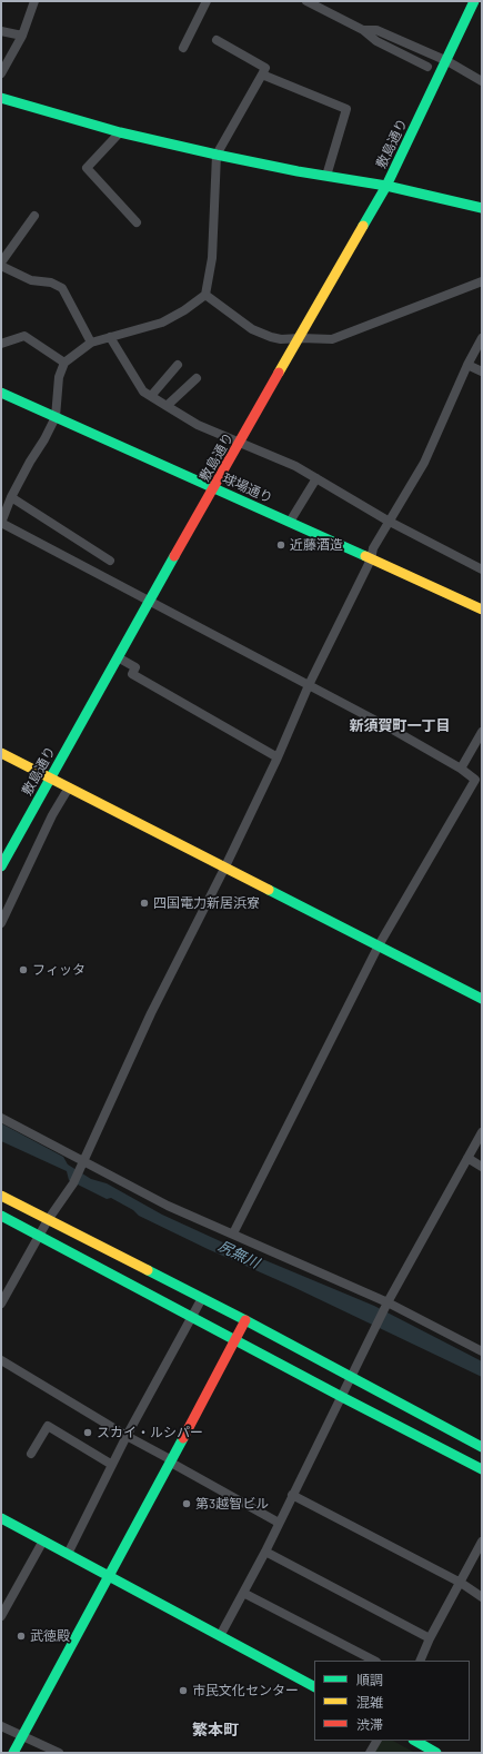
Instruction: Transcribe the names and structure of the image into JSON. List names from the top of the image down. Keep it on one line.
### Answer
{"streets":{"street":["敷島通り","球場通り"]},"crossings":[["敷島通り","球場通り"]],"districts":["新須賀町一丁目","繁本町"],"water":["尻無川"],"places":["近藤酒造","四国電力新居浜寮","フィッタ","スカイ・ルシパー","第3越智ビル","武徳殿","市民文化センター"],"legend":["順調","混雑","渋滞"]}
